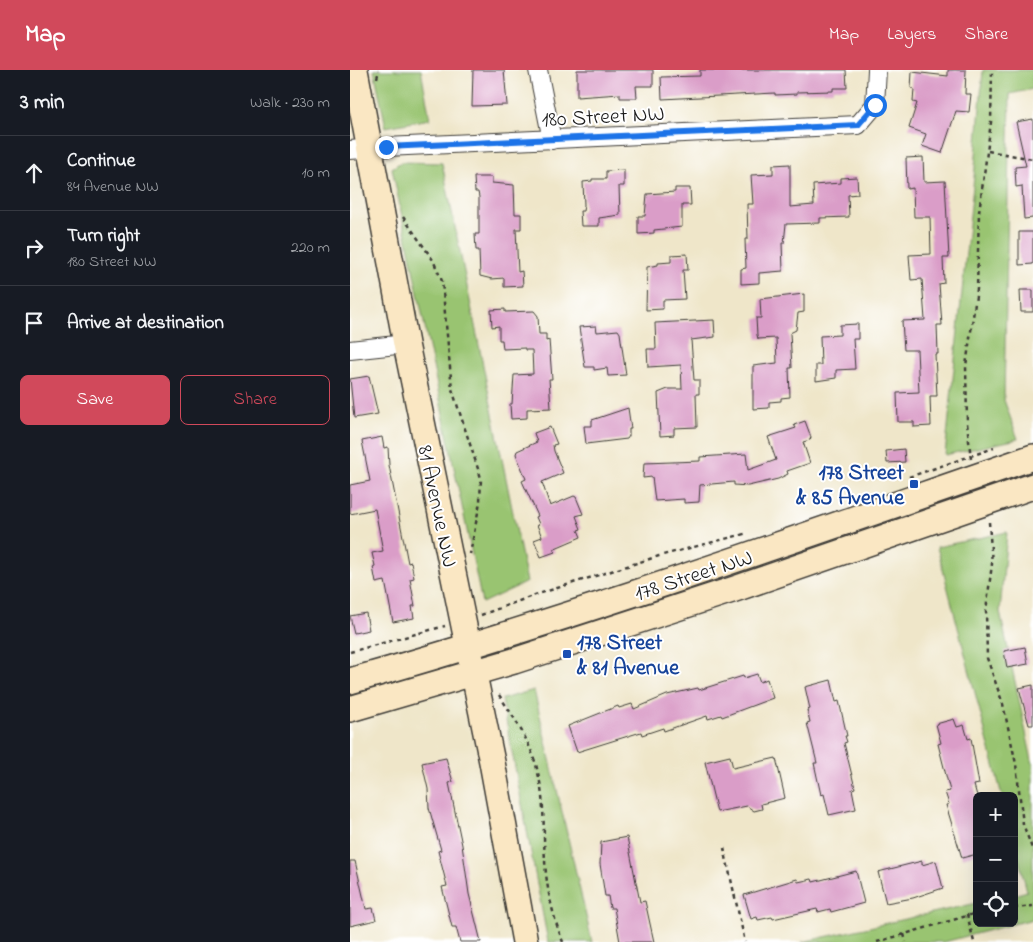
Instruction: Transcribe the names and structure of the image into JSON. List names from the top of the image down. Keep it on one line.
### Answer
{"streets":{"main road":["81 Avenue NW","178 Street NW"],"street":["180 Street NW"]},"crossings":[["180 Street NW","81 Avenue NW"],["81 Avenue NW","178 Street NW"]],"places":{"transit":["178 Street & 85 Avenue","178 Street & 81 Avenue"]},"page":{"header":"Map","nav":["Map","Layers","Share"],"heading":["3 min","Walk · 230 m"],"list":[["Continue","84 Avenue NW","10 m"],["Turn right","180 Street NW","220 m"],"Arrive at destination"],"buttons":["Save","Share"],"map_buttons":["+","−"]}}
